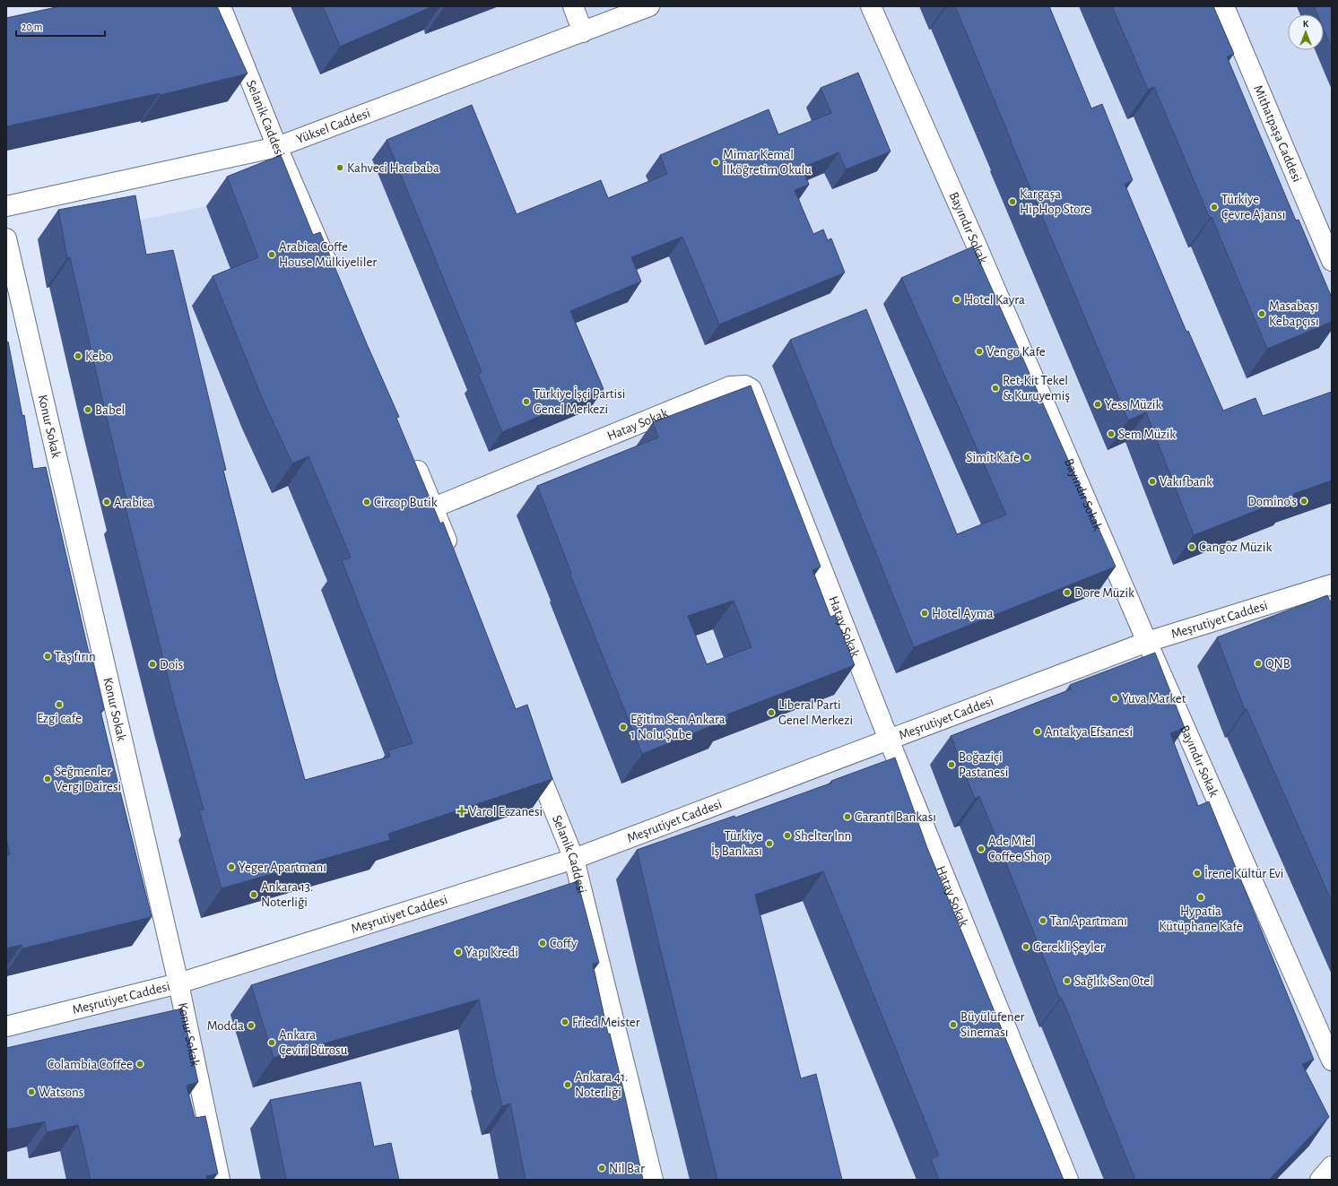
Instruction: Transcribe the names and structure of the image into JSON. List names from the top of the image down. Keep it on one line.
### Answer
{"streets":{"street":["Selanik Caddesi","Yüksel Caddesi","Mithatpaşa Caddesi","Bayındır Sokak","Hatay Sokak","Konur Sokak","Meşrutiyet Caddesi"]},"crossings":[["Selanik Caddesi","Yüksel Caddesi"],["Selanik Caddesi","Meşrutiyet Caddesi"],["Bayındır Sokak","Meşrutiyet Caddesi"],["Hatay Sokak","Meşrutiyet Caddesi"],["Konur Sokak","Meşrutiyet Caddesi"]],"places":{"other":["Mimar Kemal İlköğretim Okulu","Kahveci Hacıbaba","Kargaşa HipHop Store","Türkiye Çevre Ajansı","Arabica Coffe House Mülkiyeliler","Hotel Kayra","Masabaşı Kebapçısı","Vengo Kafe","Kebo","Ret-Kit Tekel & Kuruyemiş","Türkiye İşçi Partisi Genel Merkezi","Yess Müzik","Babel","Sem Müzik","Simit Kafe","Vakıfbank","Domino's","Arabica","Circop Butik","Cangöz Müzik","Dore Müzik","Hotel Ayma","Taş fırın","QNB","Dois","Yuva Market","Ezgi cafe","Liberal Parti Genel Merkezi","Eğitim Sen Ankara 1 Nolu Şube","Antakya Efsanesi","Boğaziçi Pastanesi","Seğmenler Vergi Dairesi","Garanti Bankası","Shelter Inn","Türkiye İş Bankası","Ade Miel Coffee Shop","Yeger Apartmanı","İrene Kültür Evi","Ankara 13. Noterliği","Hypatia Kütüphane Kafe","Tan Apartmanı","Coffy","Gerekli Şeyler","Yapı Kredi","Sağlık-Sen Otel","Fried Meister","Büyülüfener Sineması","Modda","Ankara Çeviri Bürosu","Colambia Coffee","Ankara 41. Noterliği","Watsons","Nil Bar"],"health":["Varol Eczanesi"]},"scale_bar":"20 m","north":"top"}
